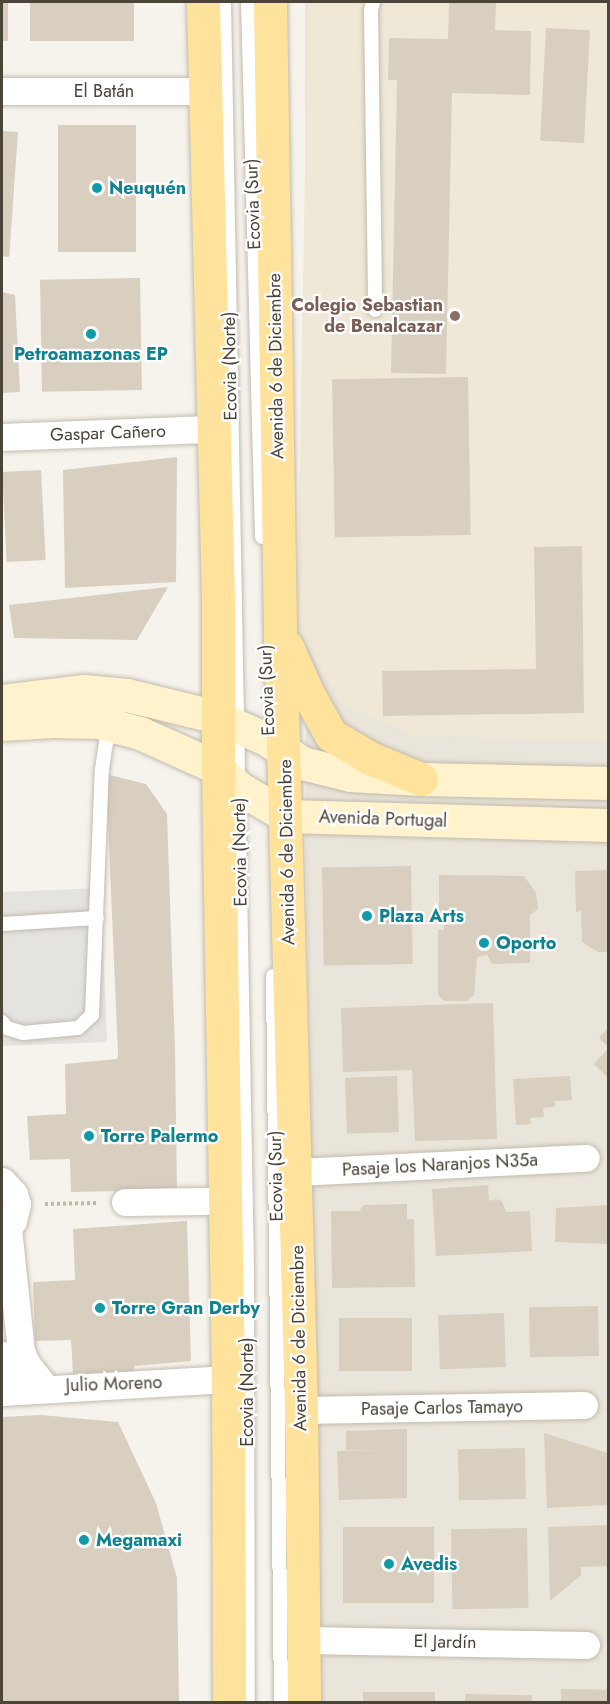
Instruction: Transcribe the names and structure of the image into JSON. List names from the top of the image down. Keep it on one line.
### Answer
{"streets":{"main road":["Avenida 6 de Diciembre","Avenida Portugal"],"street":["El Batán","Gaspar Cañero","Pasaje los Naranjos N35a","Julio Moreno","Pasaje Carlos Tamayo","El Jardín"],"lane":["Ecovia (Sur)","Ecovia (Norte)"]},"crossings":[["El Batán","Avenida 6 de Diciembre"],["Ecovia (Norte)","Avenida 6 de Diciembre"],["Ecovia (Norte)","Avenida Portugal"],["Avenida 6 de Diciembre","Gaspar Cañero"],["Avenida 6 de Diciembre","Avenida Portugal"],["Avenida 6 de Diciembre","Pasaje los Naranjos N35a"],["Avenida 6 de Diciembre","Julio Moreno"],["Avenida 6 de Diciembre","Pasaje Carlos Tamayo"],["Avenida 6 de Diciembre","El Jardín"]],"places":["Neuquén","Colegio Sebastian de Benalcazar","Petroamazonas EP","Plaza Arts","Oporto","Torre Palermo","Torre Gran Derby","Megamaxi","Avedis"]}
